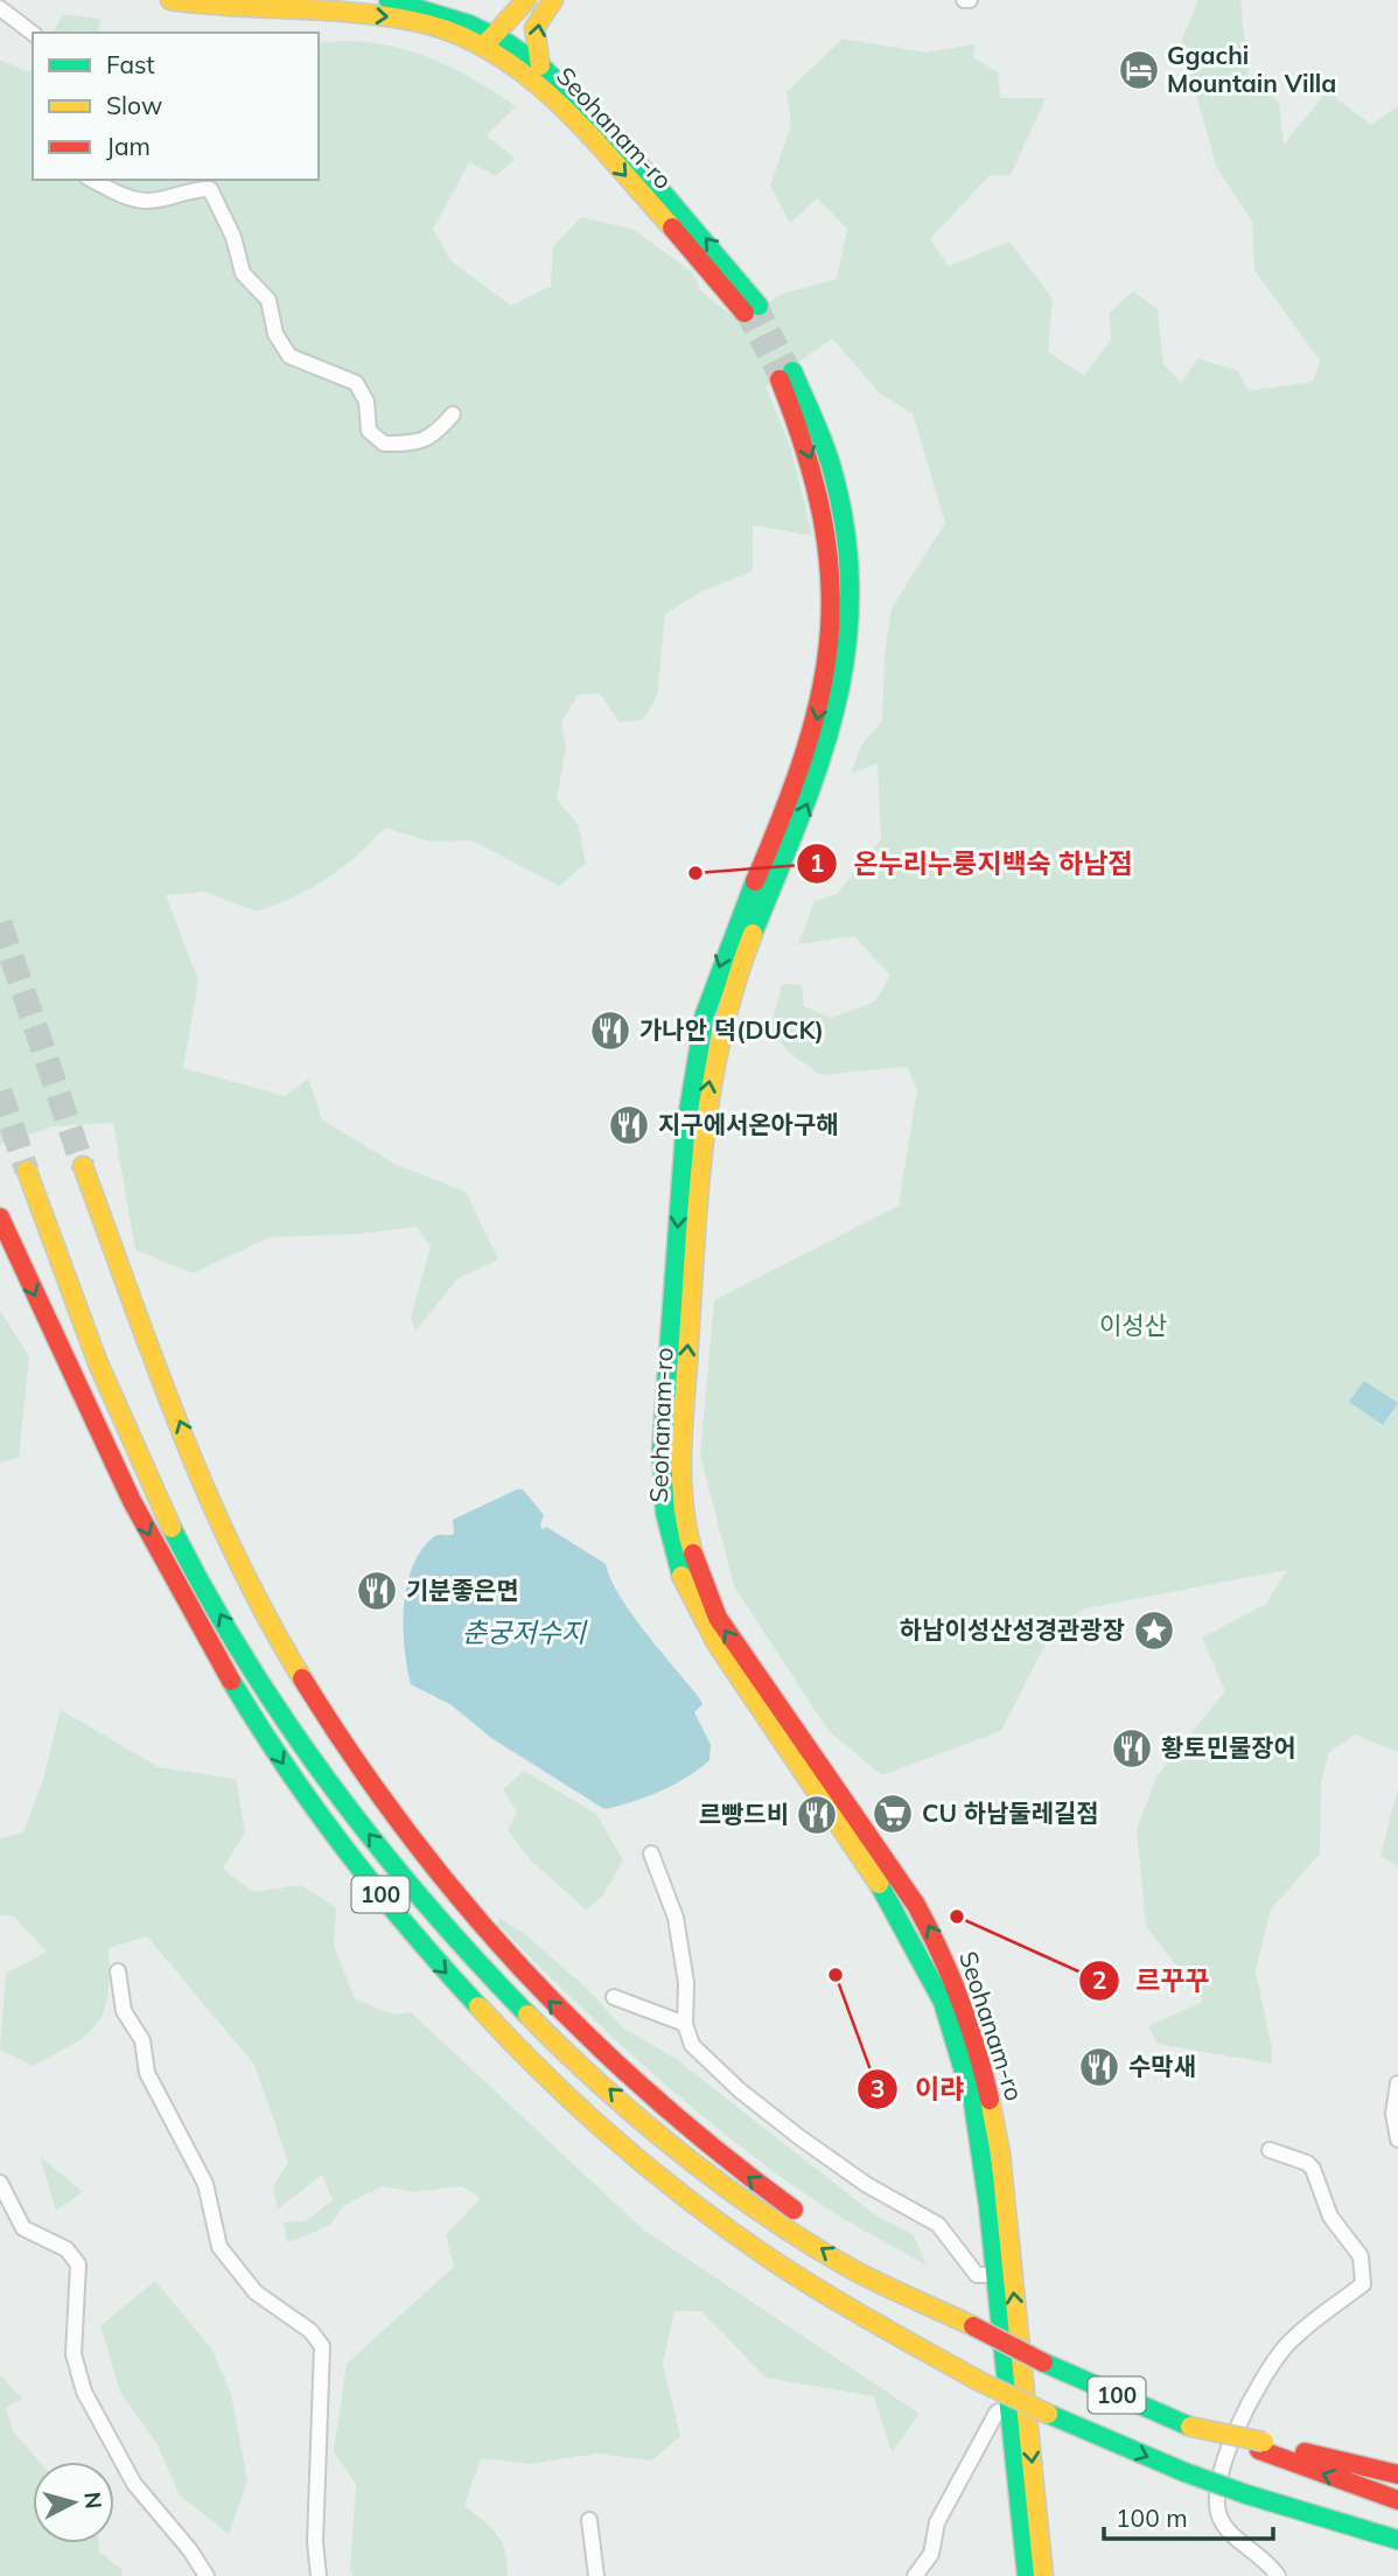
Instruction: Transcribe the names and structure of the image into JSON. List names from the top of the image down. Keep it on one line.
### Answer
{"streets":{"main road":["Seohanam-ro","100"]},"water":["춘궁저수지"],"parks":["이성산"],"places":{"hotel":["Ggachi Mountain Villa"],"other":["온누리누룽지백숙 하남점","르꾸꾸","이랴"],"restaurant":["가나안 덕(DUCK)","지구에서온아구해","기분좋은면","황토민물장어","르빵드비","수막새"],"place":["하남이성산성경관광장"],"supermarket":["CU 하남둘레길점"]},"legend":["Fast","Slow","Jam"],"scale_bar":"100 m","north":"right"}
